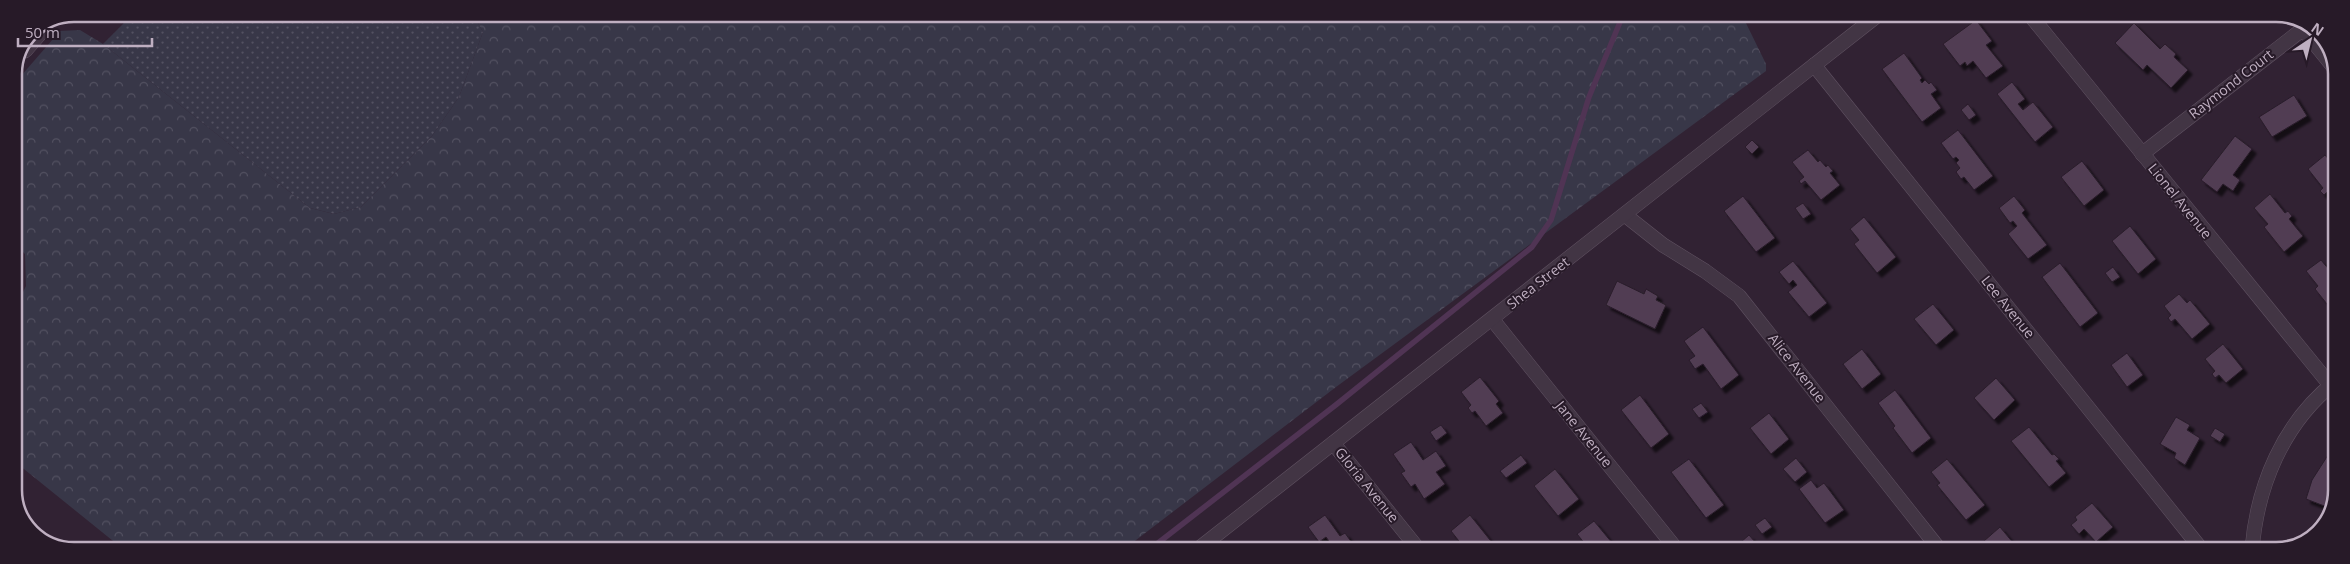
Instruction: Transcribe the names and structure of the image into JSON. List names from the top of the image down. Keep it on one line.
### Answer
{"streets":{"street":["Raymond Court","Lionel Avenue","Shea Street","Lee Avenue","Alice Avenue","Jane Avenue","Gloria Avenue"]},"crossings":[["Raymond Court","Lionel Avenue"],["Shea Street","Lee Avenue"],["Shea Street","Alice Avenue"],["Shea Street","Jane Avenue"],["Shea Street","Gloria Avenue"]],"scale_bar":"50 m","north":"top right"}
